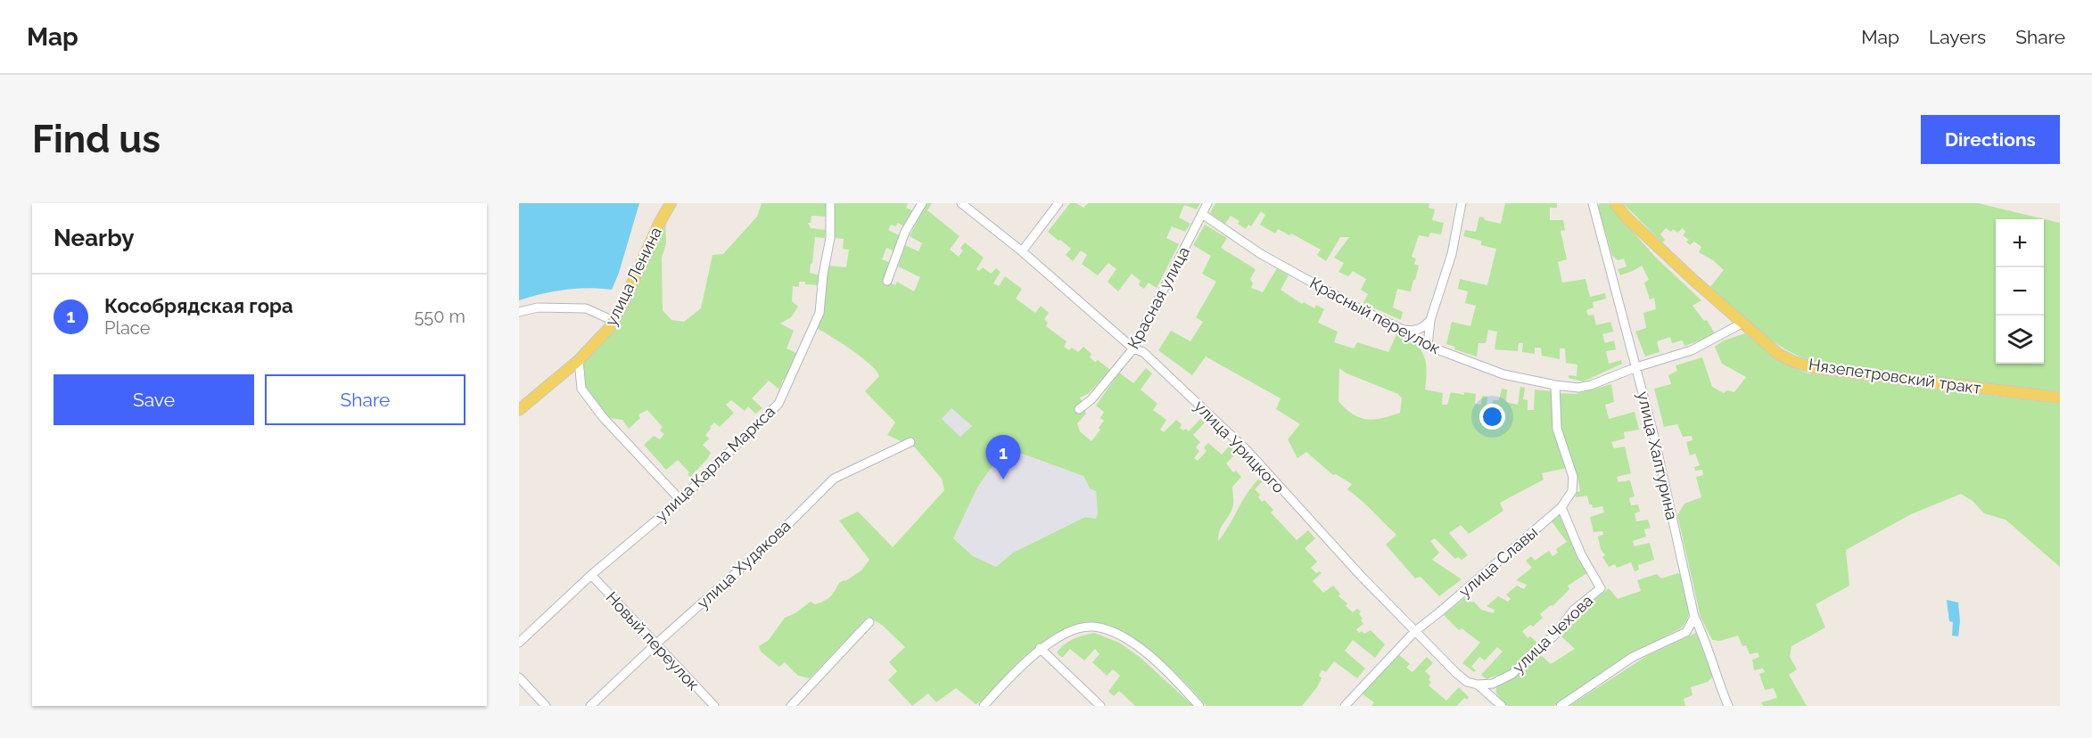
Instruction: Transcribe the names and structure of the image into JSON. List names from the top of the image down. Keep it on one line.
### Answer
{"streets":{"main road":["улица Ленина","Нязепетровский тракт"],"street":["Красная улица","Красный переулок","улица Урицкого","улица Халтурина","улица Карла Маркса","улица Славы","улица Худякова","улица Чехова","Новый переулок"]},"crossings":[["Красная улица","Красный переулок"],["Красная улица","улица Урицкого"],["Красный переулок","Нязепетровский тракт"],["Красный переулок","улица Халтурина"],["Красный переулок","улица Славы"],["улица Урицкого","улица Славы"],["улица Урицкого","улица Чехова"],["улица Карла Маркса","Новый переулок"],["улица Славы","улица Чехова"],["улица Худякова","Новый переулок"]],"page":{"header":"Map","nav":["Map","Layers","Share"],"buttons":["Directions",["Save","Share"]],"title":"Find us","heading":"Nearby","map_buttons":["+","−"],"list":[{"mark":"1","name":"Кособрядская гора","note":"Place","value":"550 m"}],"pins":"1"}}
